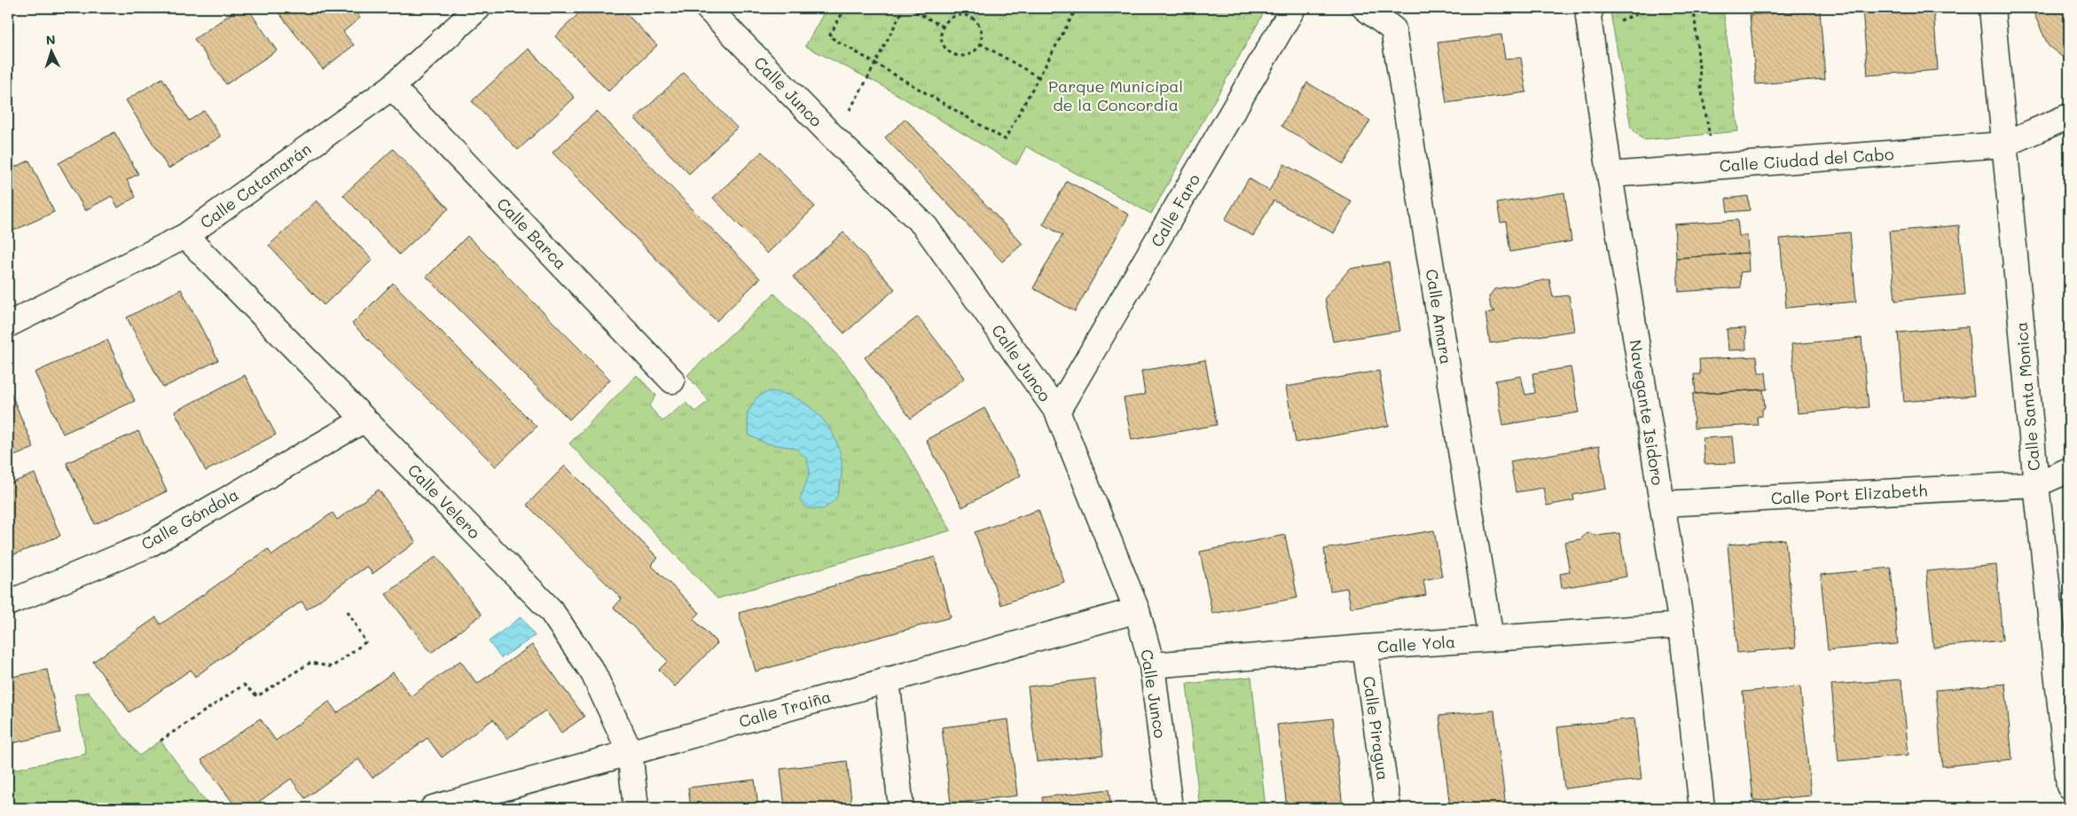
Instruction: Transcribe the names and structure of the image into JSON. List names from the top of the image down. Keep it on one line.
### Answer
{"streets":{"street":["Calle Junco","Calle Ciudad del Cabo","Calle Catamarán","Calle Faro","Calle Barca","Calle Amara","Calle Santa Monica","Navegante Isidoro","Calle Port Elizabeth","Calle Velero","Calle Góndola","Calle Yola","Calle Traiña","Calle Piragua"]},"crossings":[["Calle Junco","Calle Faro"],["Calle Junco","Calle Yola"],["Calle Junco","Calle Traiña"],["Calle Ciudad del Cabo","Calle Santa Monica"],["Calle Ciudad del Cabo","Navegante Isidoro"],["Calle Catamarán","Calle Barca"],["Calle Catamarán","Calle Velero"],["Calle Amara","Calle Yola"],["Calle Santa Monica","Calle Port Elizabeth"],["Navegante Isidoro","Calle Port Elizabeth"],["Navegante Isidoro","Calle Yola"],["Calle Velero","Calle Góndola"],["Calle Velero","Calle Traiña"],["Calle Yola","Calle Piragua"]],"parks":["Parque Municipal de la Concordia"],"north":"top"}
